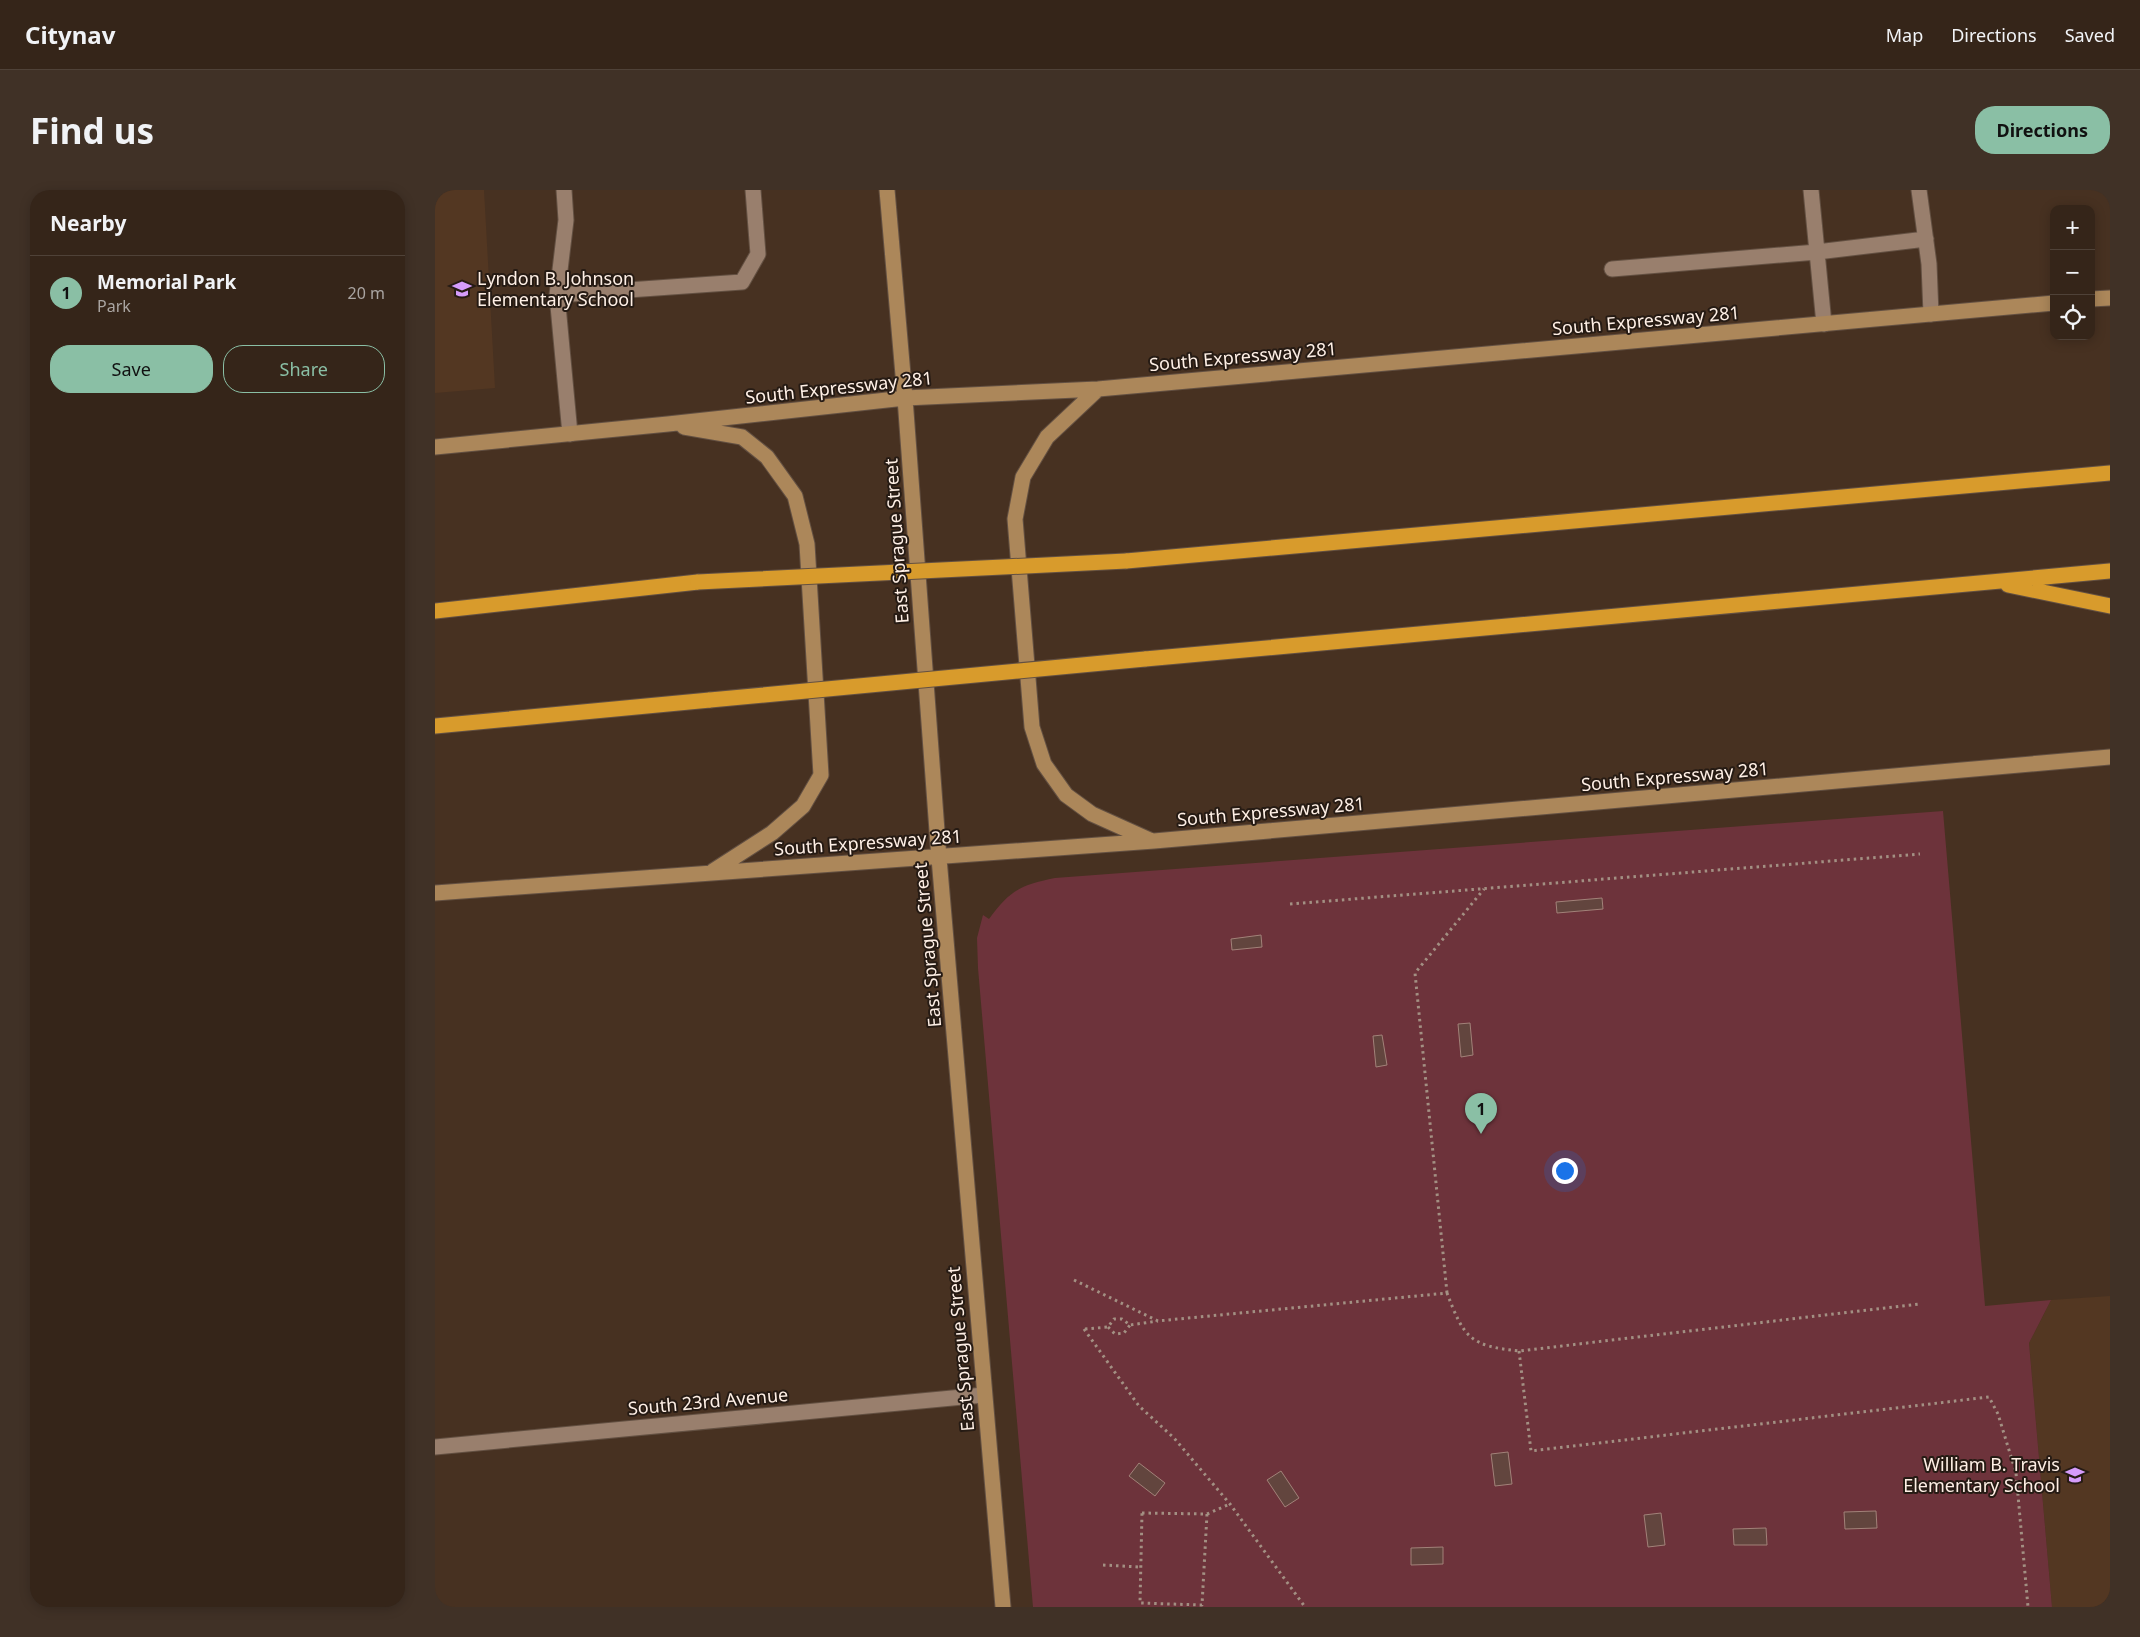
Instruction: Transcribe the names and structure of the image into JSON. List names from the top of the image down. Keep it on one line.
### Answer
{"streets":{"main road":["South Expressway 281","East Sprague Street"],"street":["South 23rd Avenue"]},"crossings":[["South Expressway 281","East Sprague Street"],["East Sprague Street","South 23rd Avenue"]],"places":{"school or university":["Lyndon B. Johnson Elementary School","William B. Travis Elementary School"]},"page":{"header":"Citynav","nav":["Map","Directions","Saved"],"buttons":["Directions",["Save","Share"]],"title":"Find us","heading":"Nearby","map_buttons":["+","−"],"list":[{"mark":"1","name":"Memorial Park","note":"Park","value":"20 m"}],"pins":"1"}}
